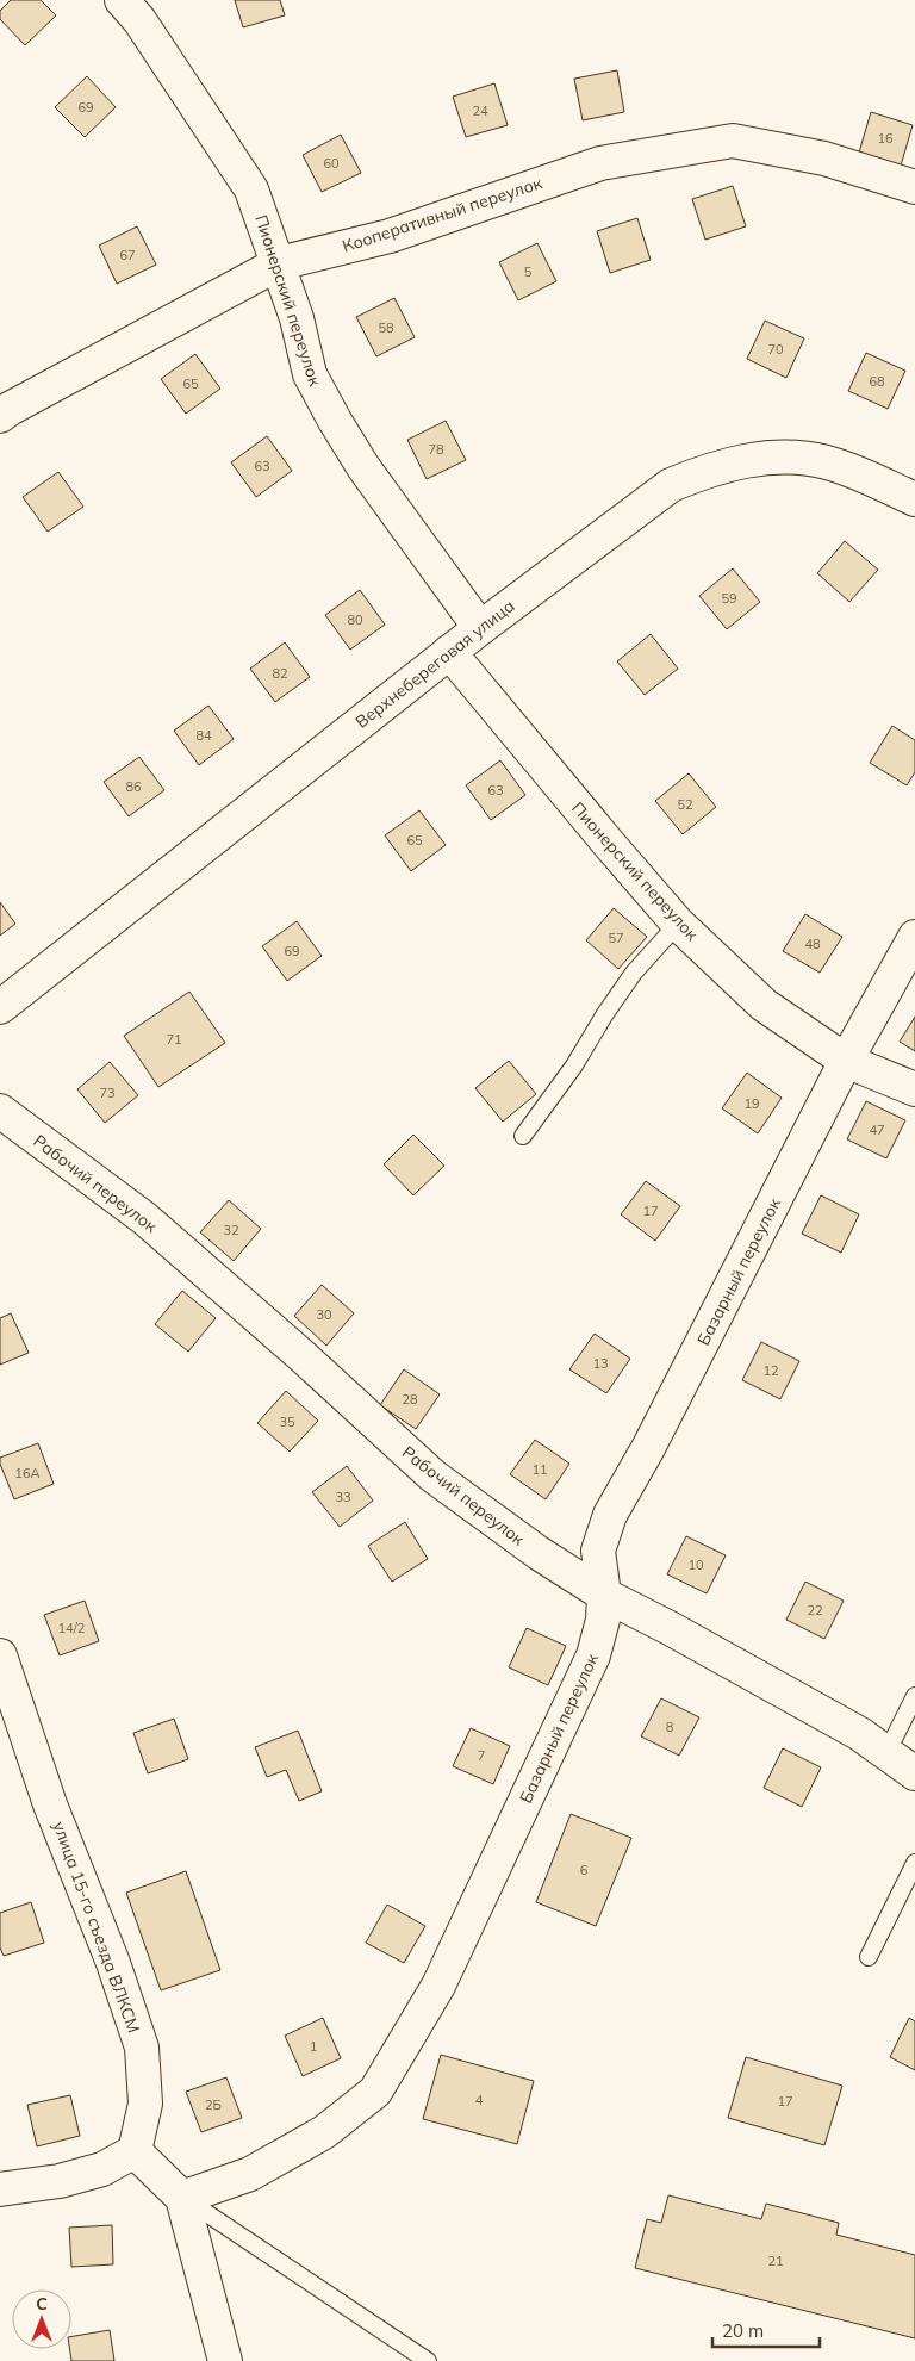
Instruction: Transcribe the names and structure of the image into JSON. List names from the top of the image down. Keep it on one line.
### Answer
{"streets":{"street":["Кооперативный переулок","Пионерский переулок","Верхнебереговая улица","Рабочий переулок","Базарный переулок","улица 15-го съезда ВЛКСМ"]},"crossings":[["Кооперативный переулок","Пионерский переулок"],["Пионерский переулок","Верхнебереговая улица"],["Пионерский переулок","Базарный переулок"],["Рабочий переулок","Базарный переулок"]],"house_numbers":["69","24","16","60","67","5","58","70","68","65","78","63","59","80","82","84","86","63","52","65","57","48","69","71","73","19","47","17","32","30","13","12","28","35","11","16А","33","10","22","14/2","8","7","6","1","4","17","2Б","21"],"scale_bar":"20 m","north":"top"}
